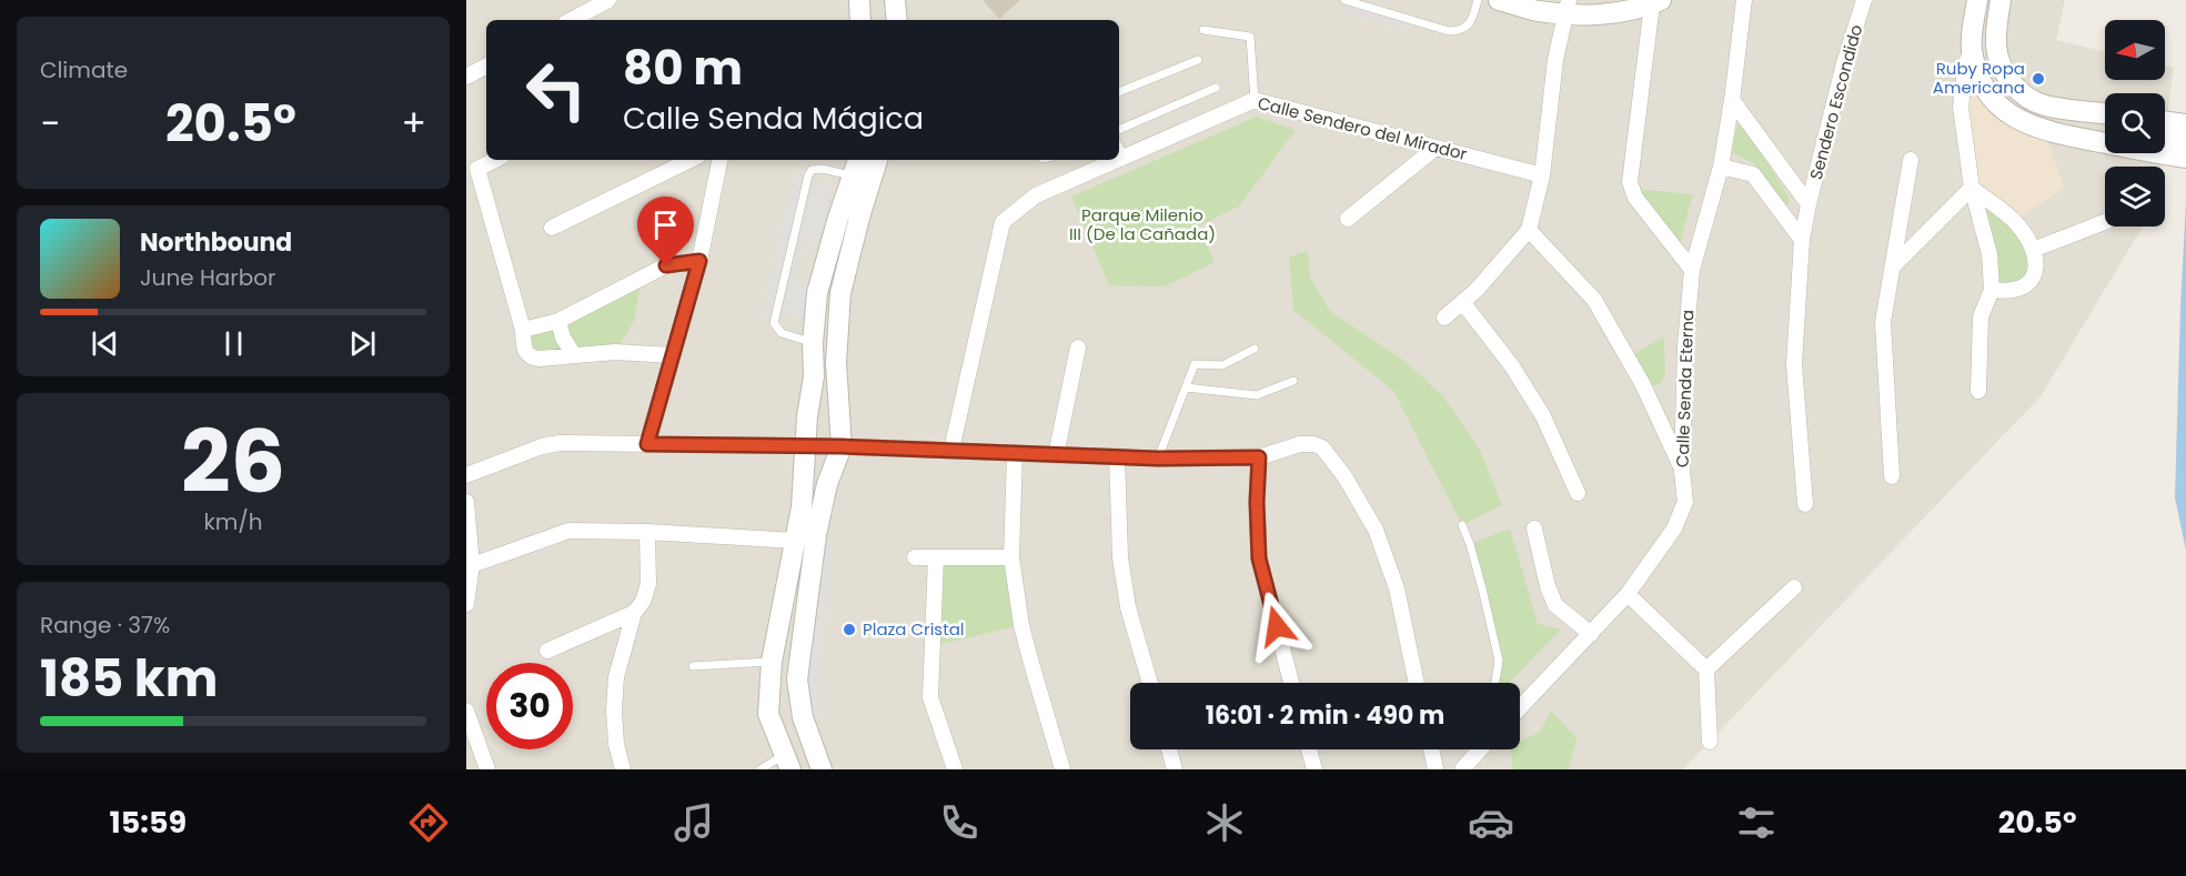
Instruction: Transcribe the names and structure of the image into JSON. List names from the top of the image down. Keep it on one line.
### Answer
{"streets":{"street":["Sendero Escondido","Calle Sendero del Mirador","Calle Senda Eterna"]},"parks":["Parque Milenio III (De la Cañada)"],"places":["Ruby Ropa Americana","Plaza Cristal"],"north":"left","page":{"tile":["Climate",["26","km/h"],["Range · 37%","185 km"]],"turn":["80 m","Calle Senda Mágica"],"heat":["−","20.5°","+"],"song":["Northbound","June Harbor"],"limit":"30","trip":"16:01 · 2 min · 490 m","tabs":["15:59","20.5°"]}}
